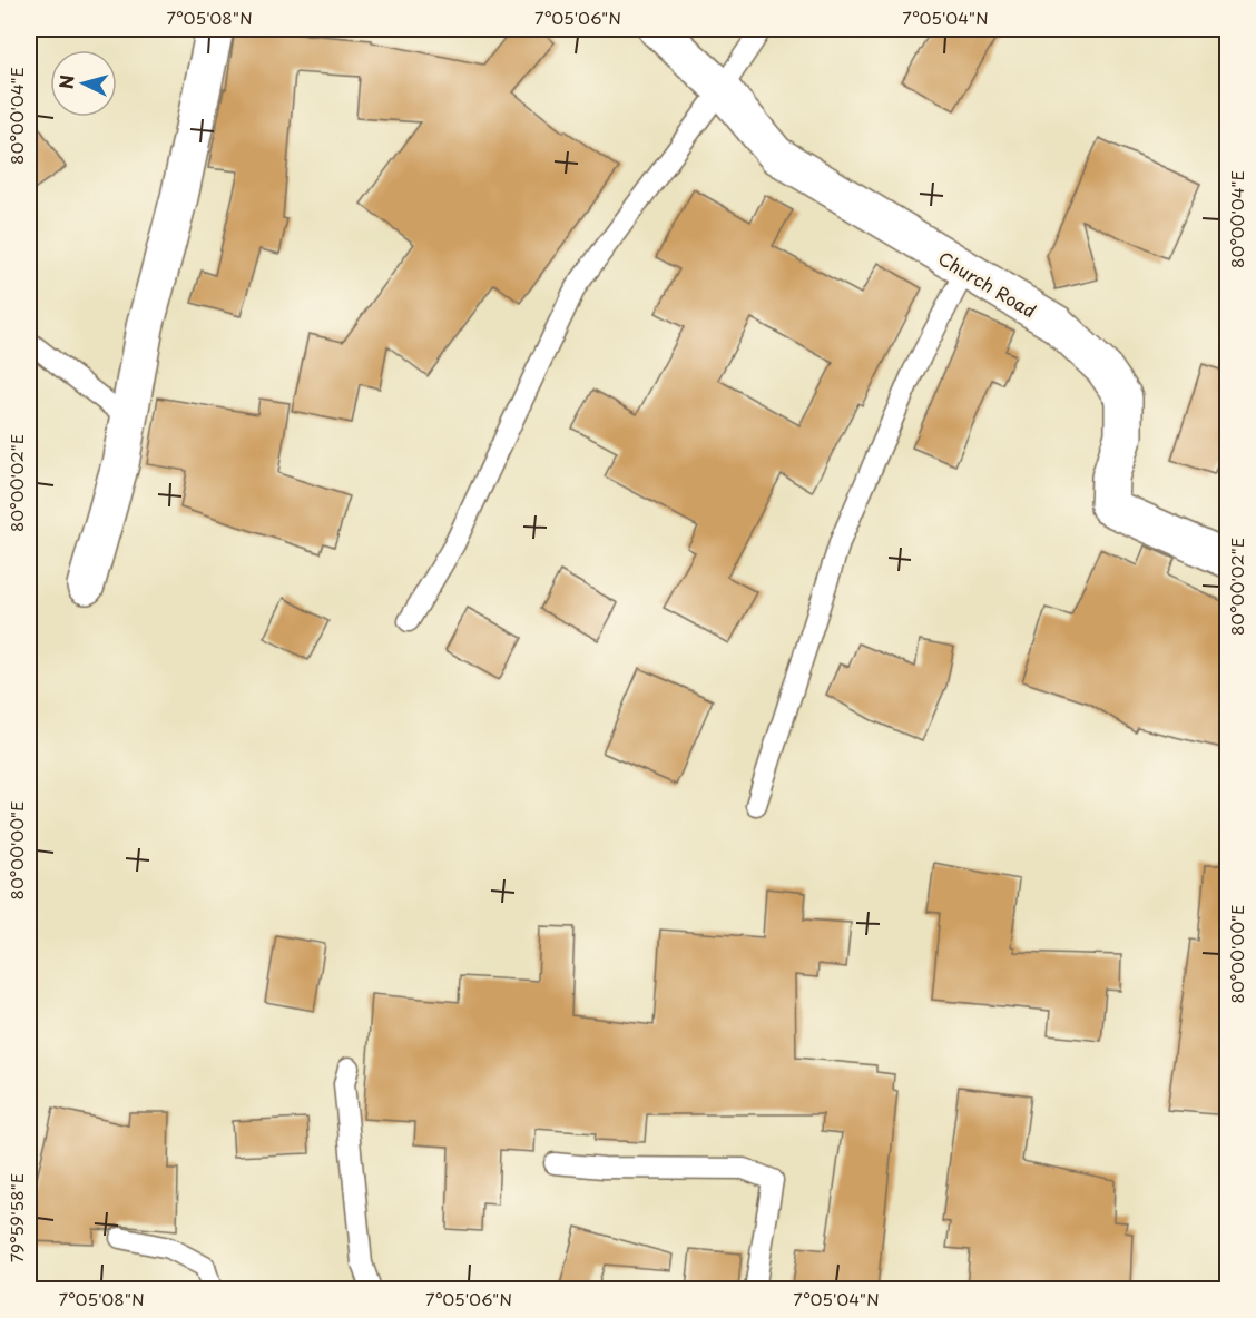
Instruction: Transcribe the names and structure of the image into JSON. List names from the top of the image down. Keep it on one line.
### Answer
{"streets":{"street":["Church Road"]},"north":"left","coordinates":["7°05'08\"N","7°05'06\"N","7°05'04\"N","80°00'04\"E","80°00'02\"E","80°00'00\"E","79°59'58\"E"]}
